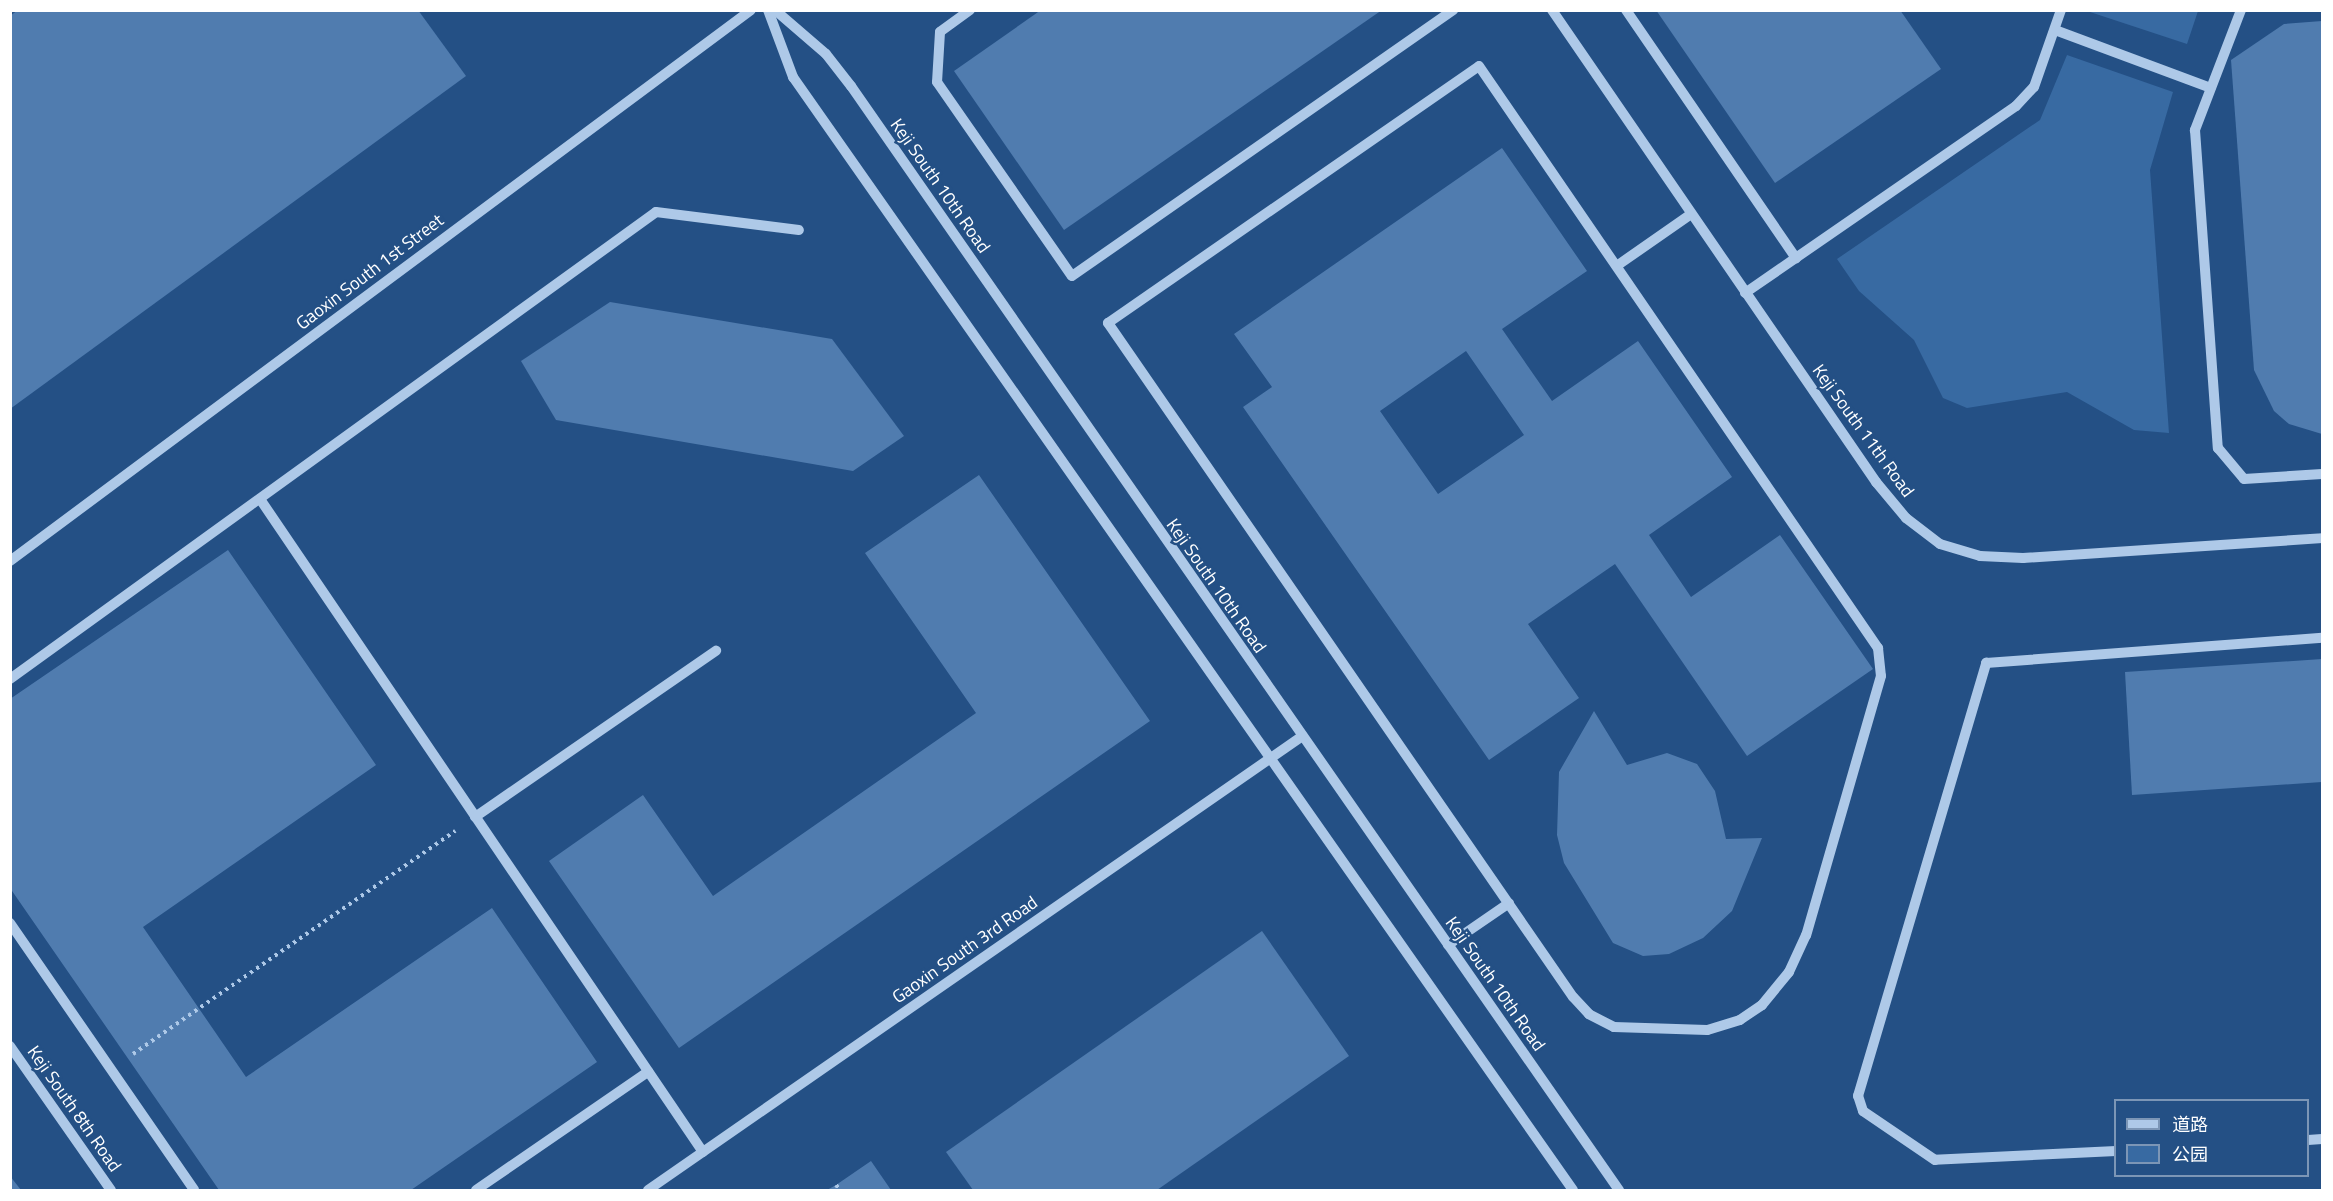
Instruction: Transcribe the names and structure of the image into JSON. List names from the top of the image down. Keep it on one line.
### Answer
{"streets":{"street":["Keji South 10th Road","Gaoxin South 1st Street","Keji South 11th Road","Gaoxin South 3rd Road","Keji South 8th Road"]},"crossings":[["Keji South 10th Road","Gaoxin South 3rd Road"]],"legend":["道路","公园"]}
